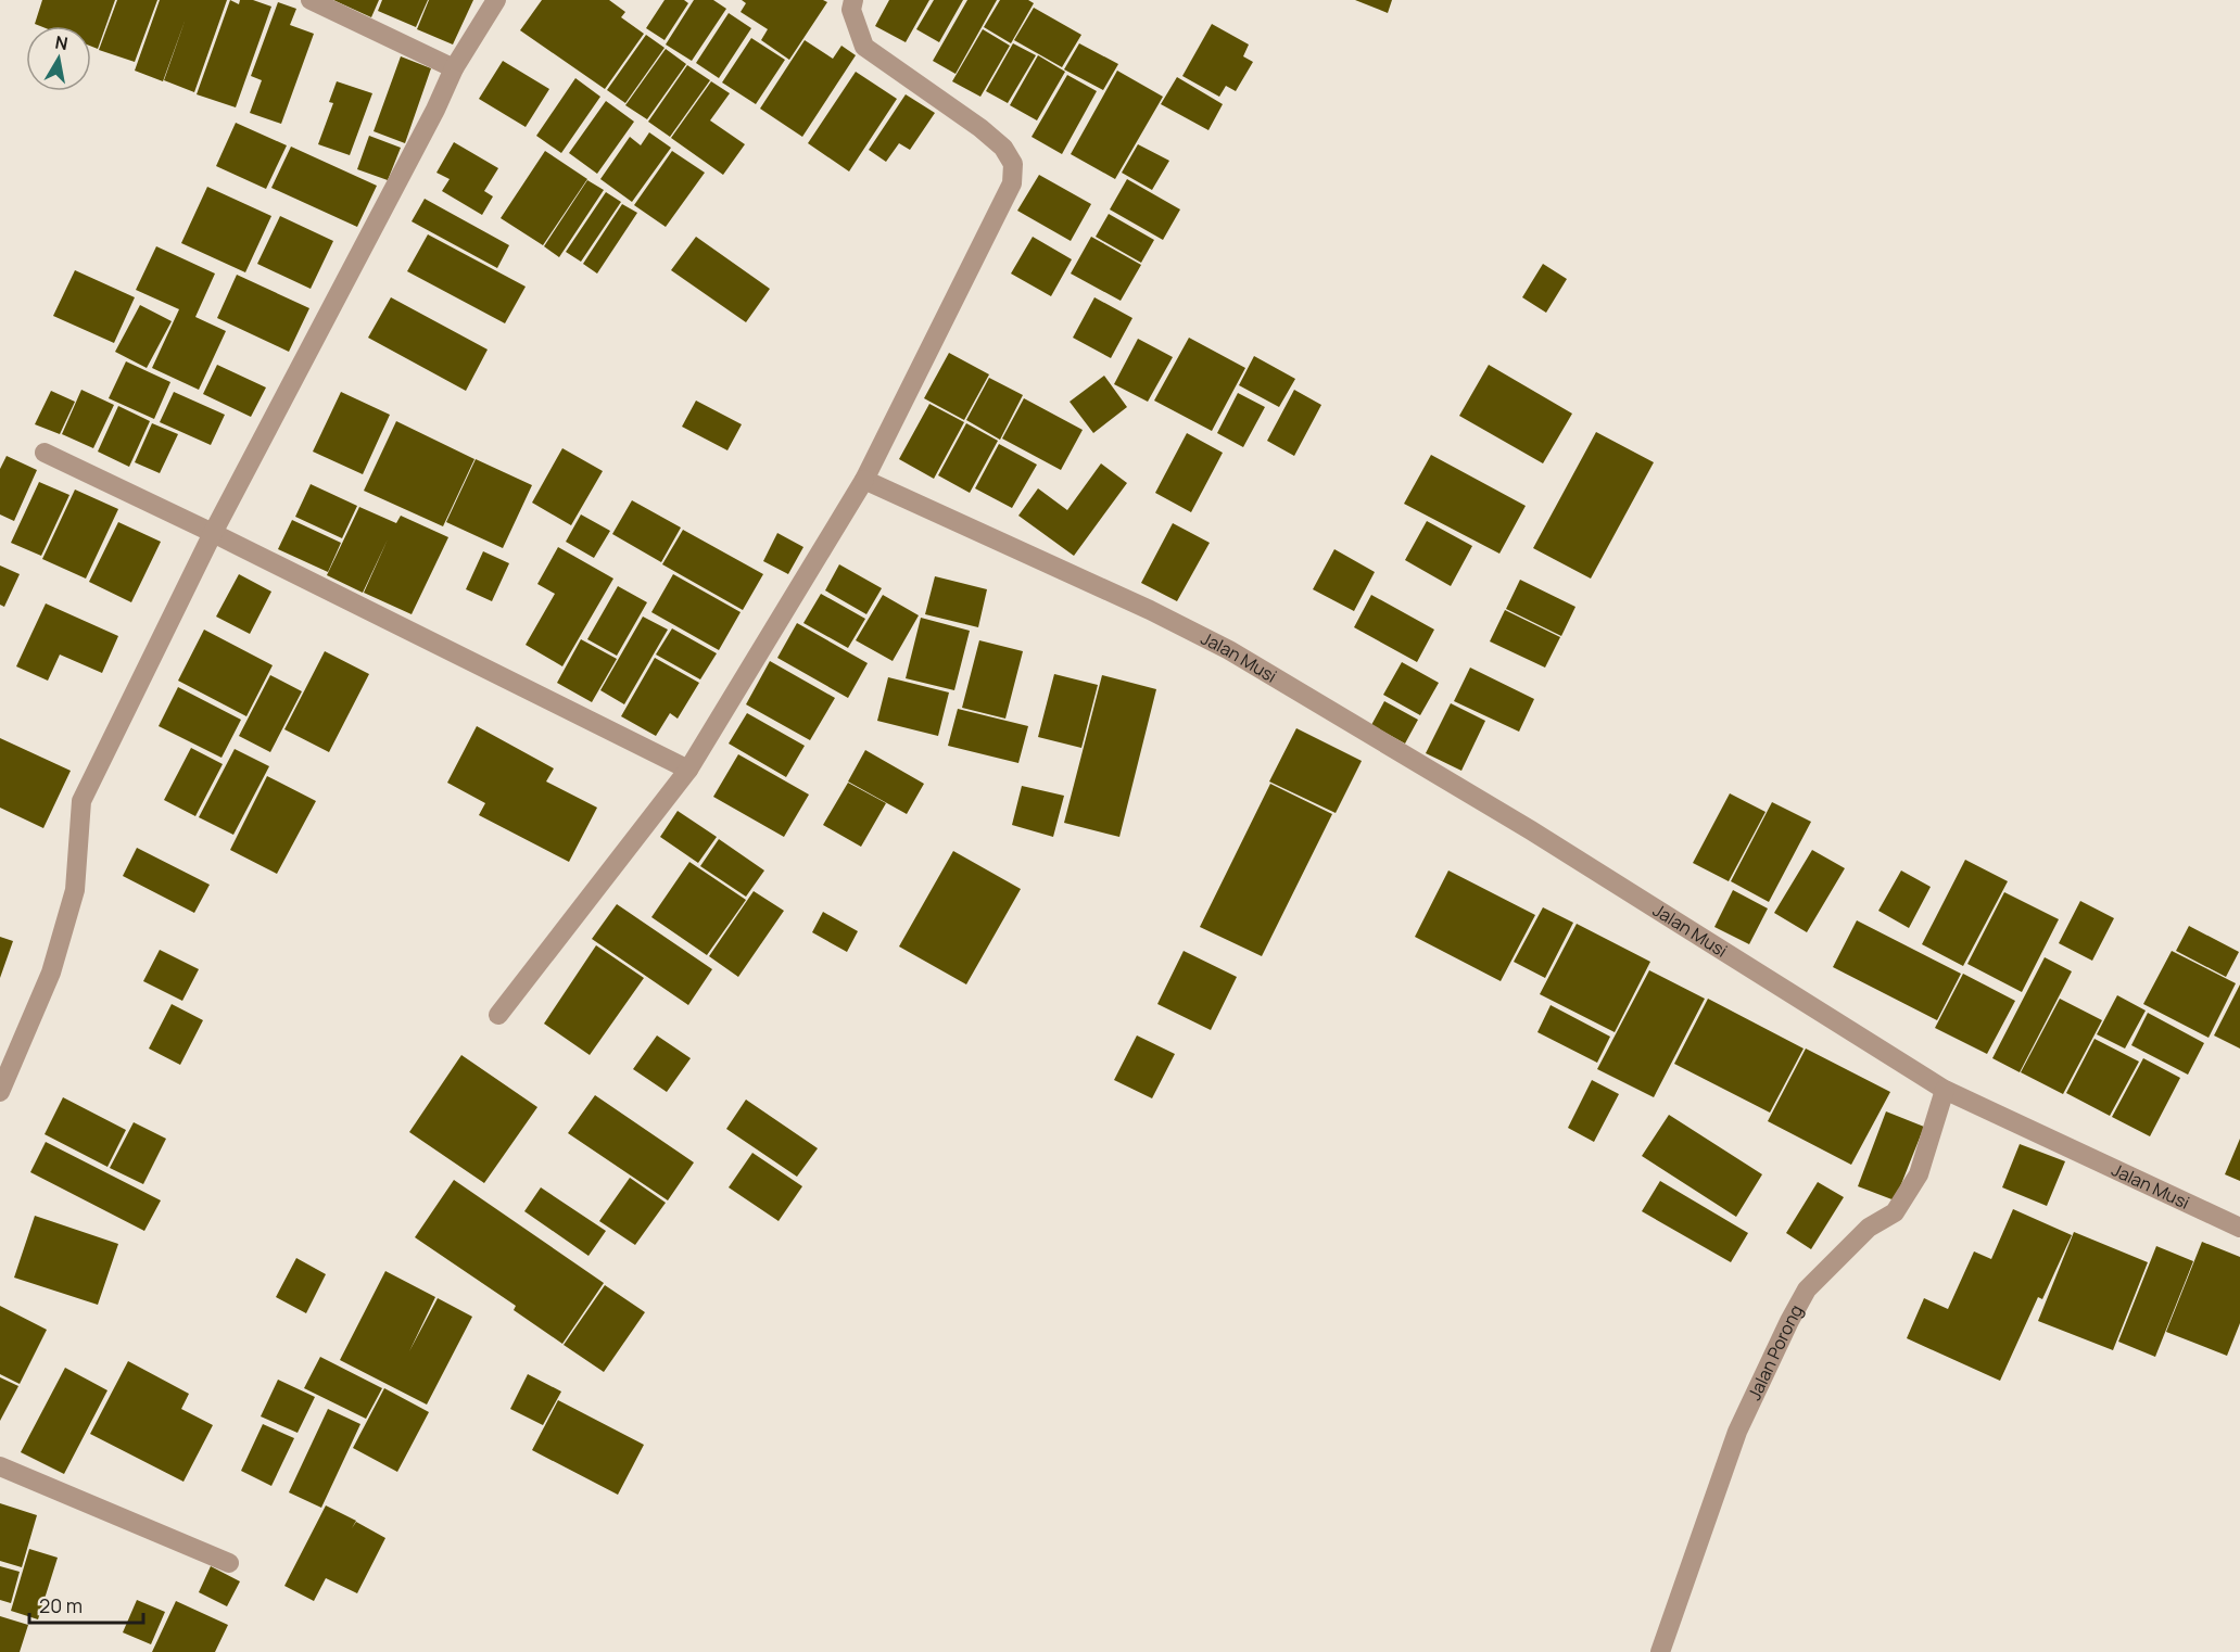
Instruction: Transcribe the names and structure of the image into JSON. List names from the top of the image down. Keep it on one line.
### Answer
{"streets":{"street":["Jalan Musi","Jalan Porong"]},"crossings":[["Jalan Musi","Jalan Porong"]],"scale_bar":"20 m","north":"top"}
